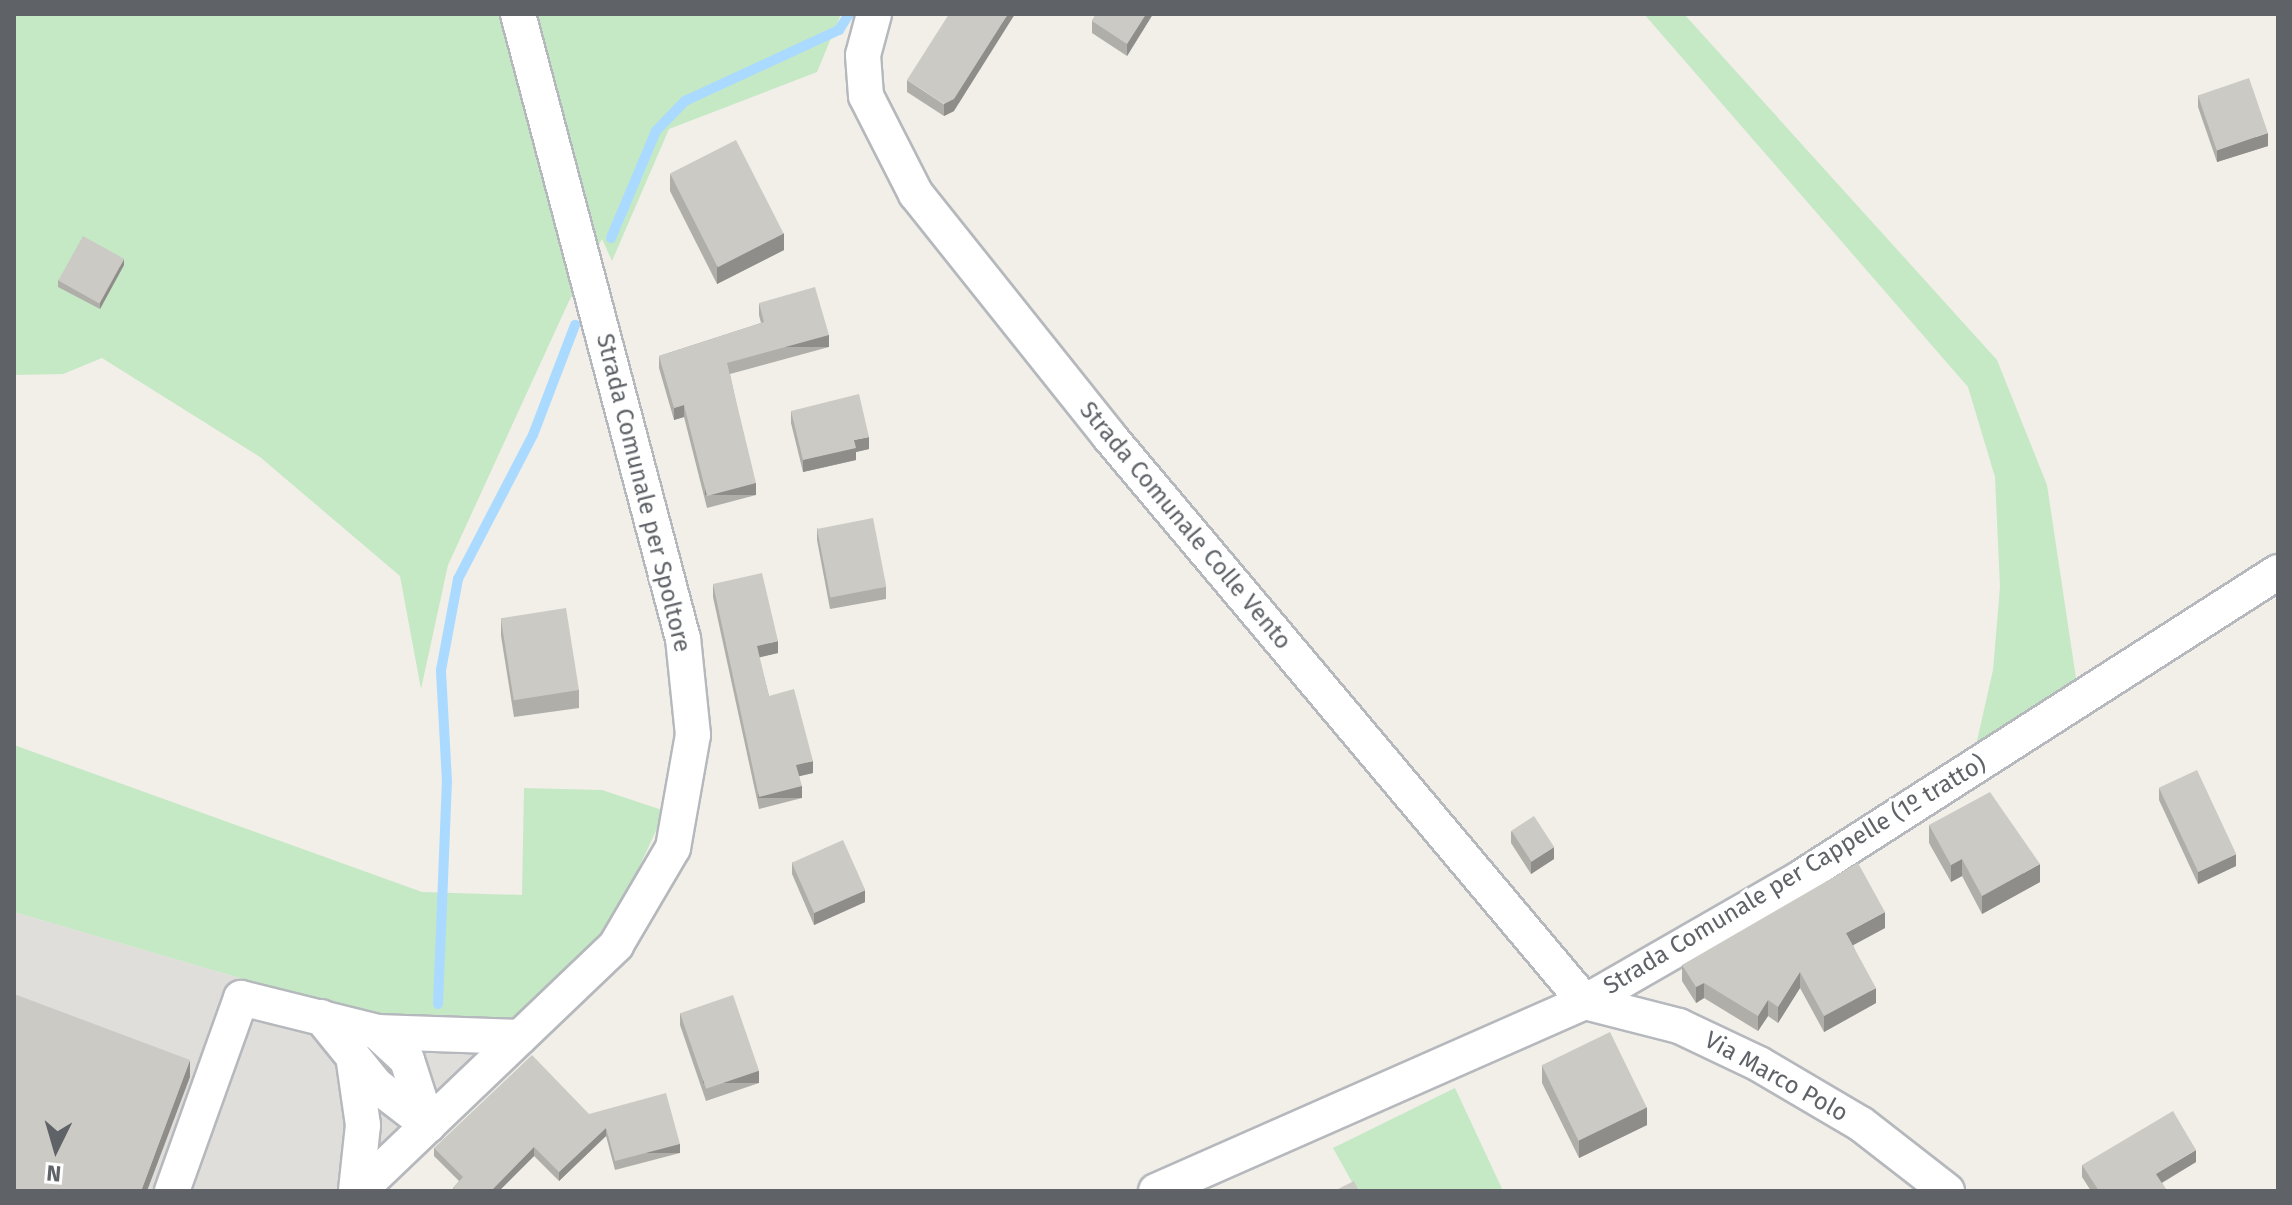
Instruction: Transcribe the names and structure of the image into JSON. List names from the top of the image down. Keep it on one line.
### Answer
{"streets":{"street":["Strada Comunale per Spoltore","Strada Comunale Colle Vento","Strada Comunale per Cappelle (1º tratto)","Via Marco Polo"]},"crossings":[["Strada Comunale Colle Vento","Strada Comunale per Cappelle (1º tratto)"],["Strada Comunale Colle Vento","Via Marco Polo"],["Strada Comunale per Cappelle (1º tratto)","Via Marco Polo"]],"north":"bottom"}
